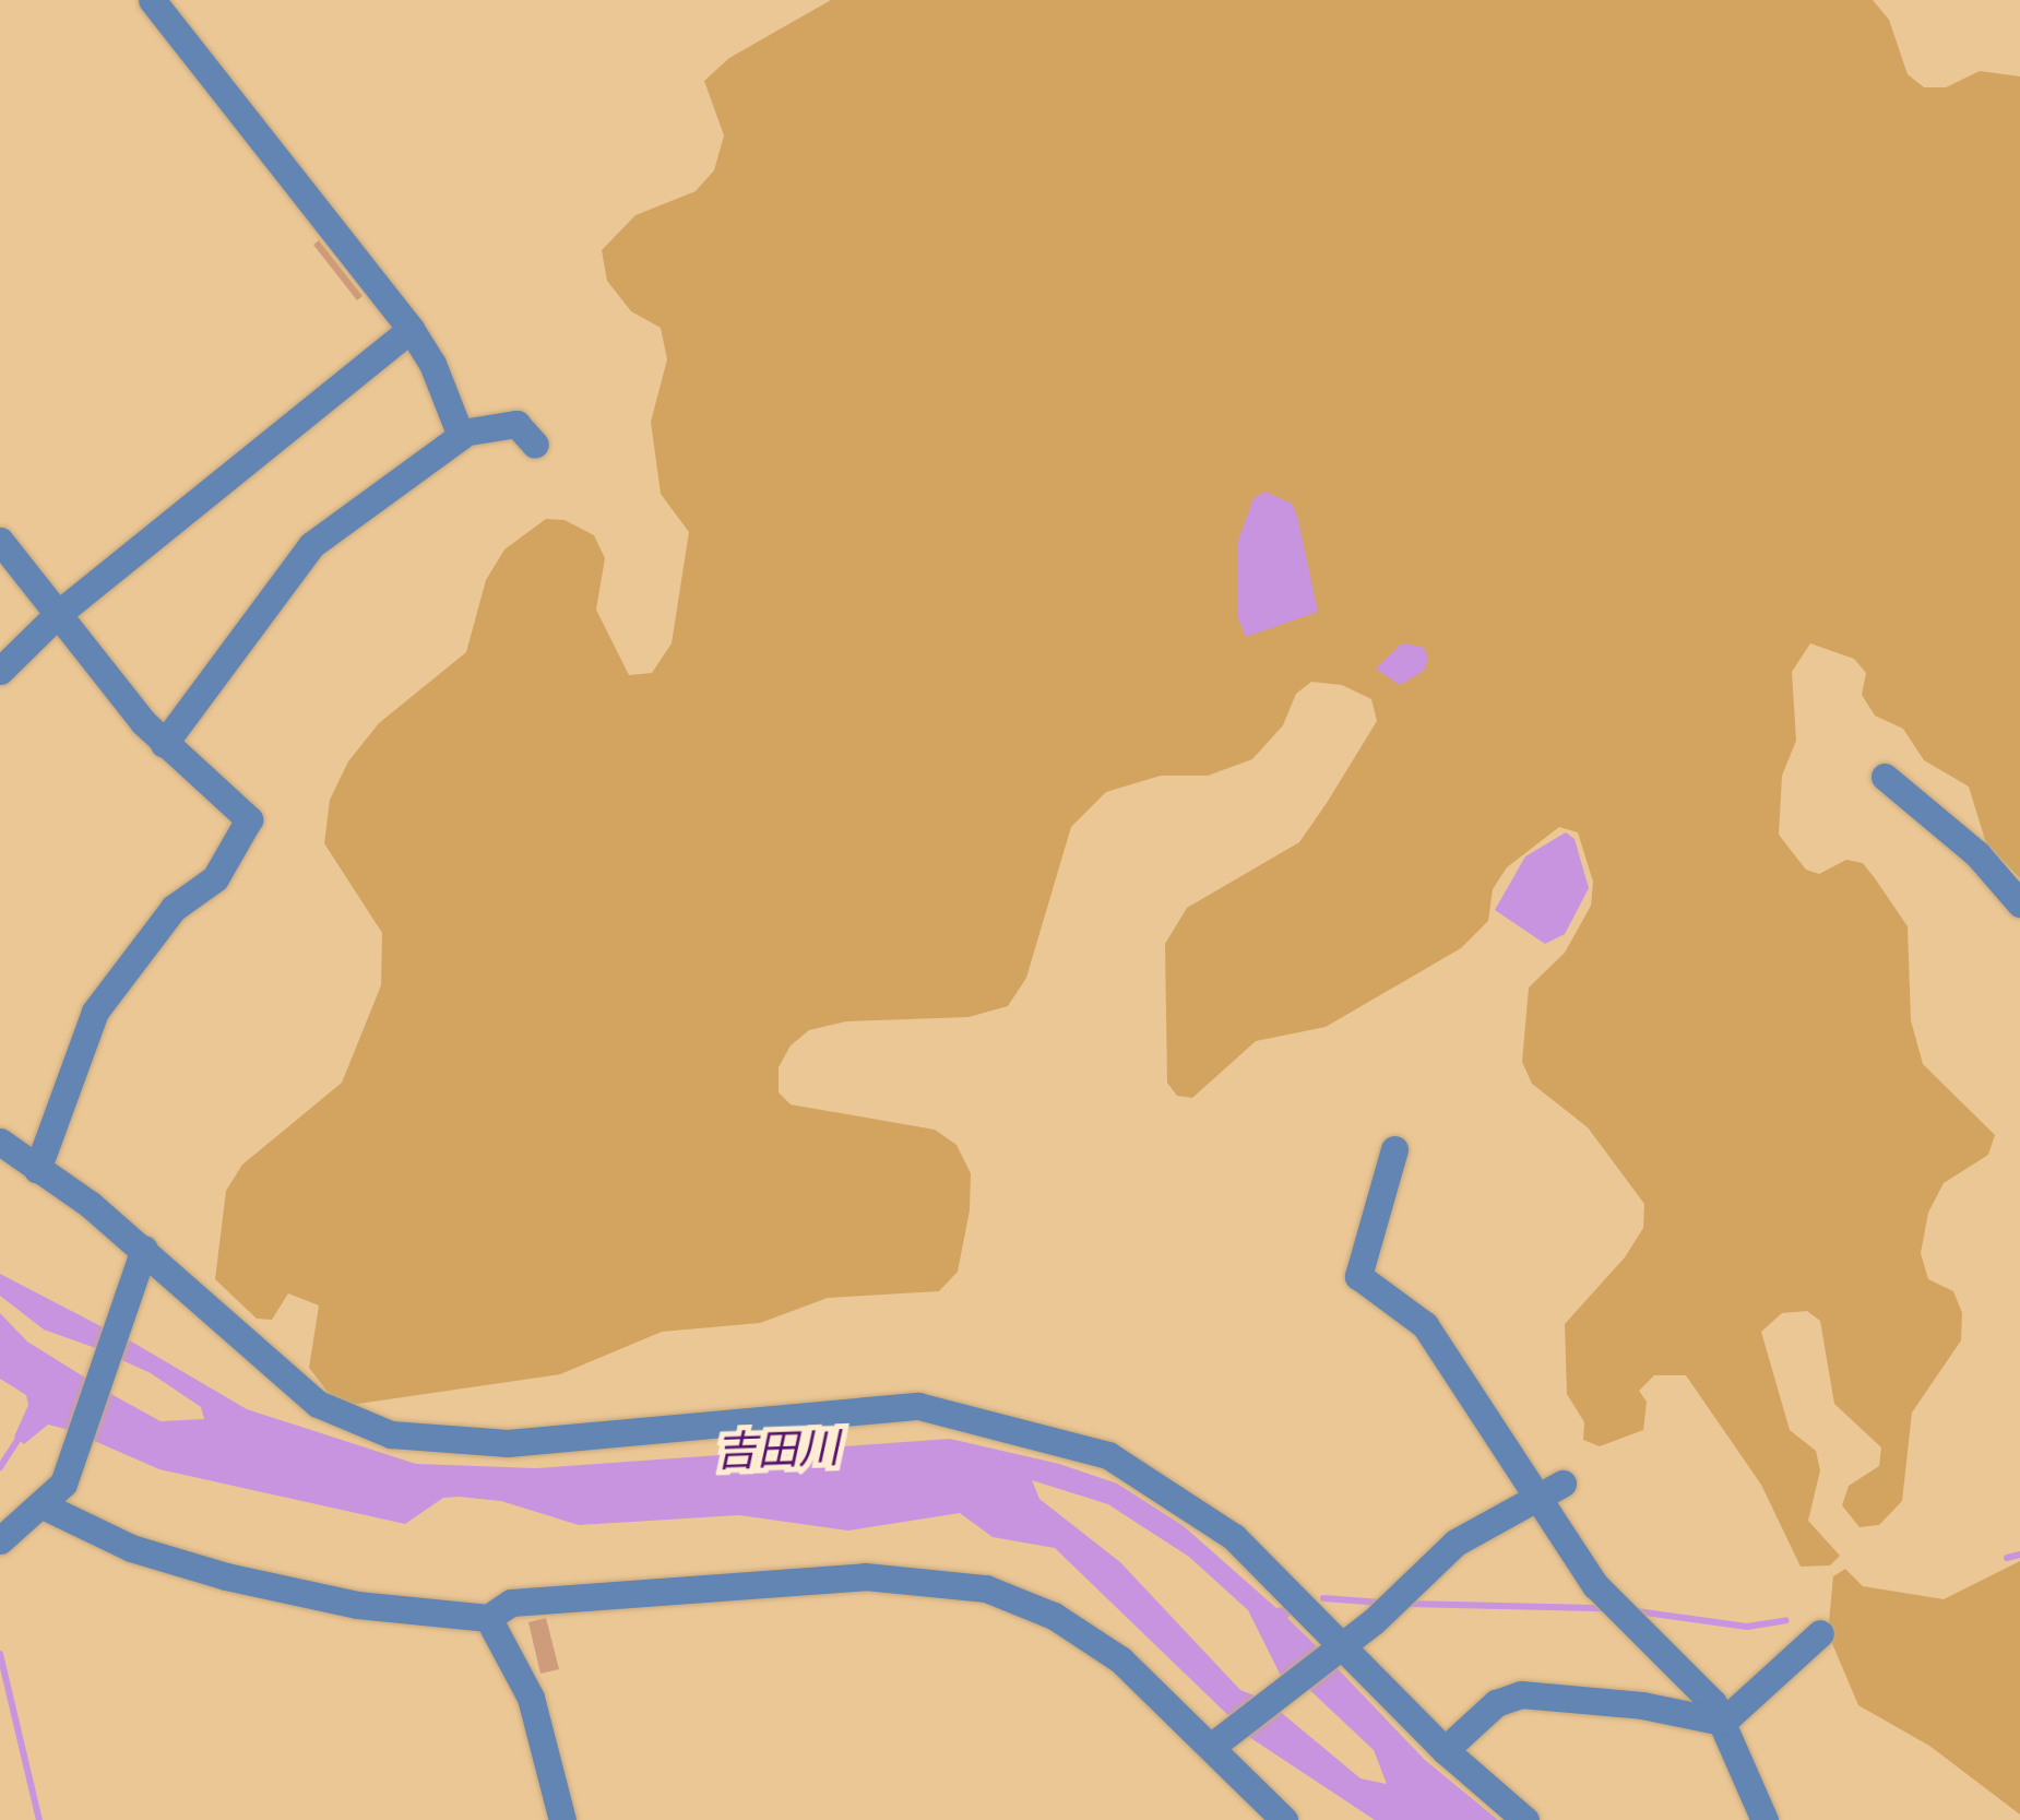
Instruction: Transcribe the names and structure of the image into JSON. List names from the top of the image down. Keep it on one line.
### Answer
{"water":["吉田川"]}
